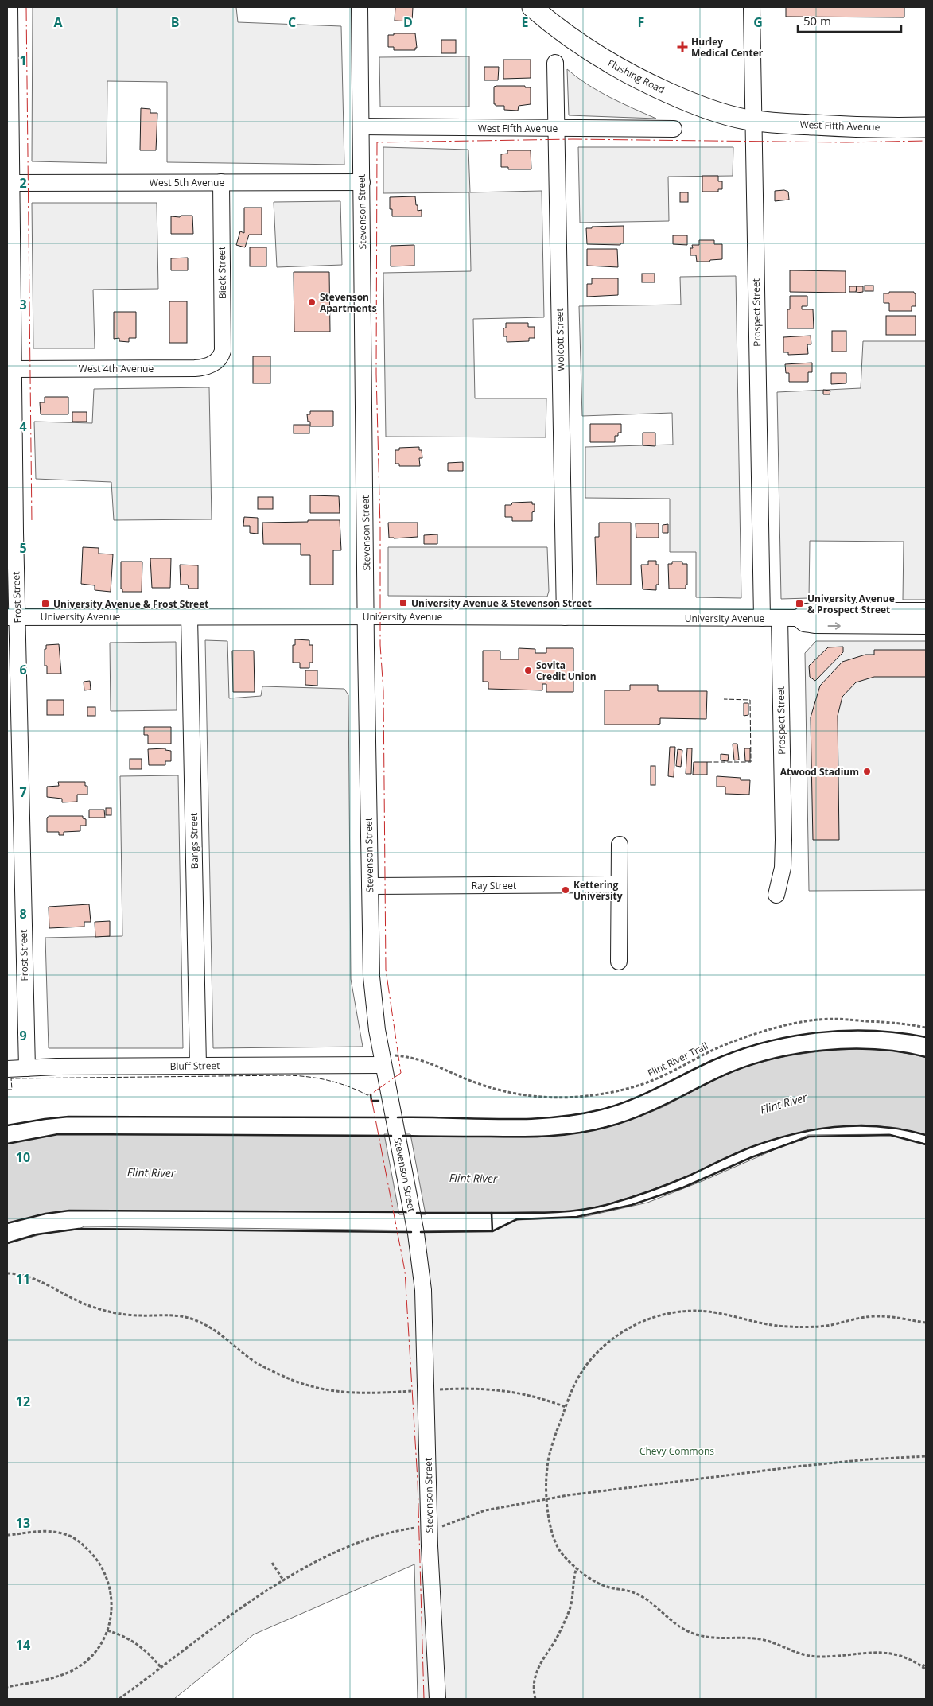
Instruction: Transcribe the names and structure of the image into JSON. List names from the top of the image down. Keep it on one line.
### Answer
{"streets":{"main road":["Flushing Road","West Fifth Avenue"],"street":["West 5th Avenue","Stevenson Street","Bieck Street","Prospect Street","Wolcott Street","West 4th Avenue","Frost Street","University Avenue","Bangs Street","Ray Street","Bluff Street"],"path":["Flint River Trail"]},"crossings":[["Flushing Road","West Fifth Avenue"],["Flushing Road","Prospect Street"],["West Fifth Avenue","Stevenson Street"],["West Fifth Avenue","Prospect Street"],["West Fifth Avenue","Wolcott Street"],["West 5th Avenue","Stevenson Street"],["West 5th Avenue","Bieck Street"],["West 5th Avenue","Frost Street"],["Stevenson Street","University Avenue"],["Stevenson Street","Ray Street"],["Stevenson Street","Flint River Trail"],["Stevenson Street","Bluff Street"],["Bieck Street","West 4th Avenue"],["Prospect Street","University Avenue"],["Wolcott Street","University Avenue"],["West 4th Avenue","Frost Street"],["Frost Street","University Avenue"],["Frost Street","Bluff Street"],["University Avenue","Bangs Street"],["Bangs Street","Bluff Street"],["Flint River Trail","Bluff Street"]],"water":["Flint River"],"parks":["Chevy Commons"],"places":{"health":["Hurley Medical Center"],"other":["Stevenson Apartments","Sovita Credit Union","Atwood Stadium","Kettering University"],"transit":["University Avenue & Stevenson Street","University Avenue & Frost Street","University Avenue & Prospect Street"]},"scale_bar":"50 m","grid":{"columns":["A","B","C","D","E","F","G"],"rows":["1","2","3","4","5","6","7","8","9","10","11","12","13","14"]}}
